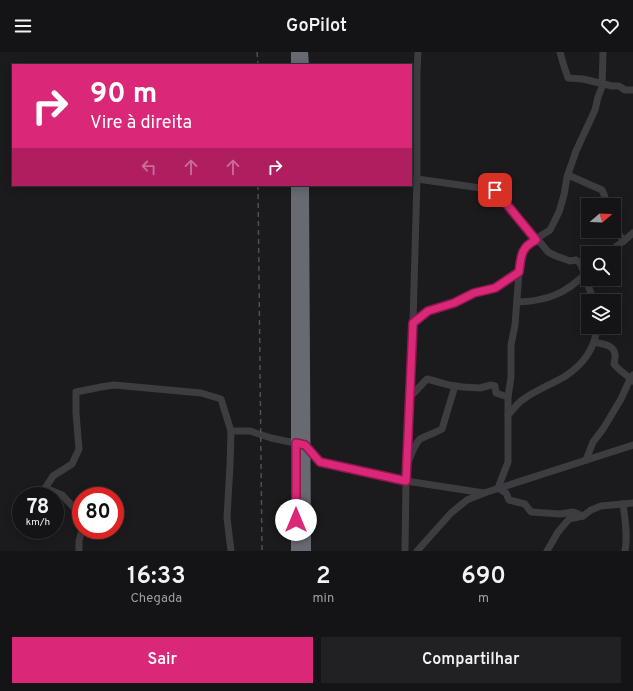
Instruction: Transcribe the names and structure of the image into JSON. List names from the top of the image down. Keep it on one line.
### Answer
{"north":"right","page":{"header":"GoPilot","turn":["90 m","Vire à direita"],"speed":"78 km/h","limit":"80","eta":["16:33","Chegada","2","min","690","m"],"buttons":["Sair","Compartilhar"]}}
